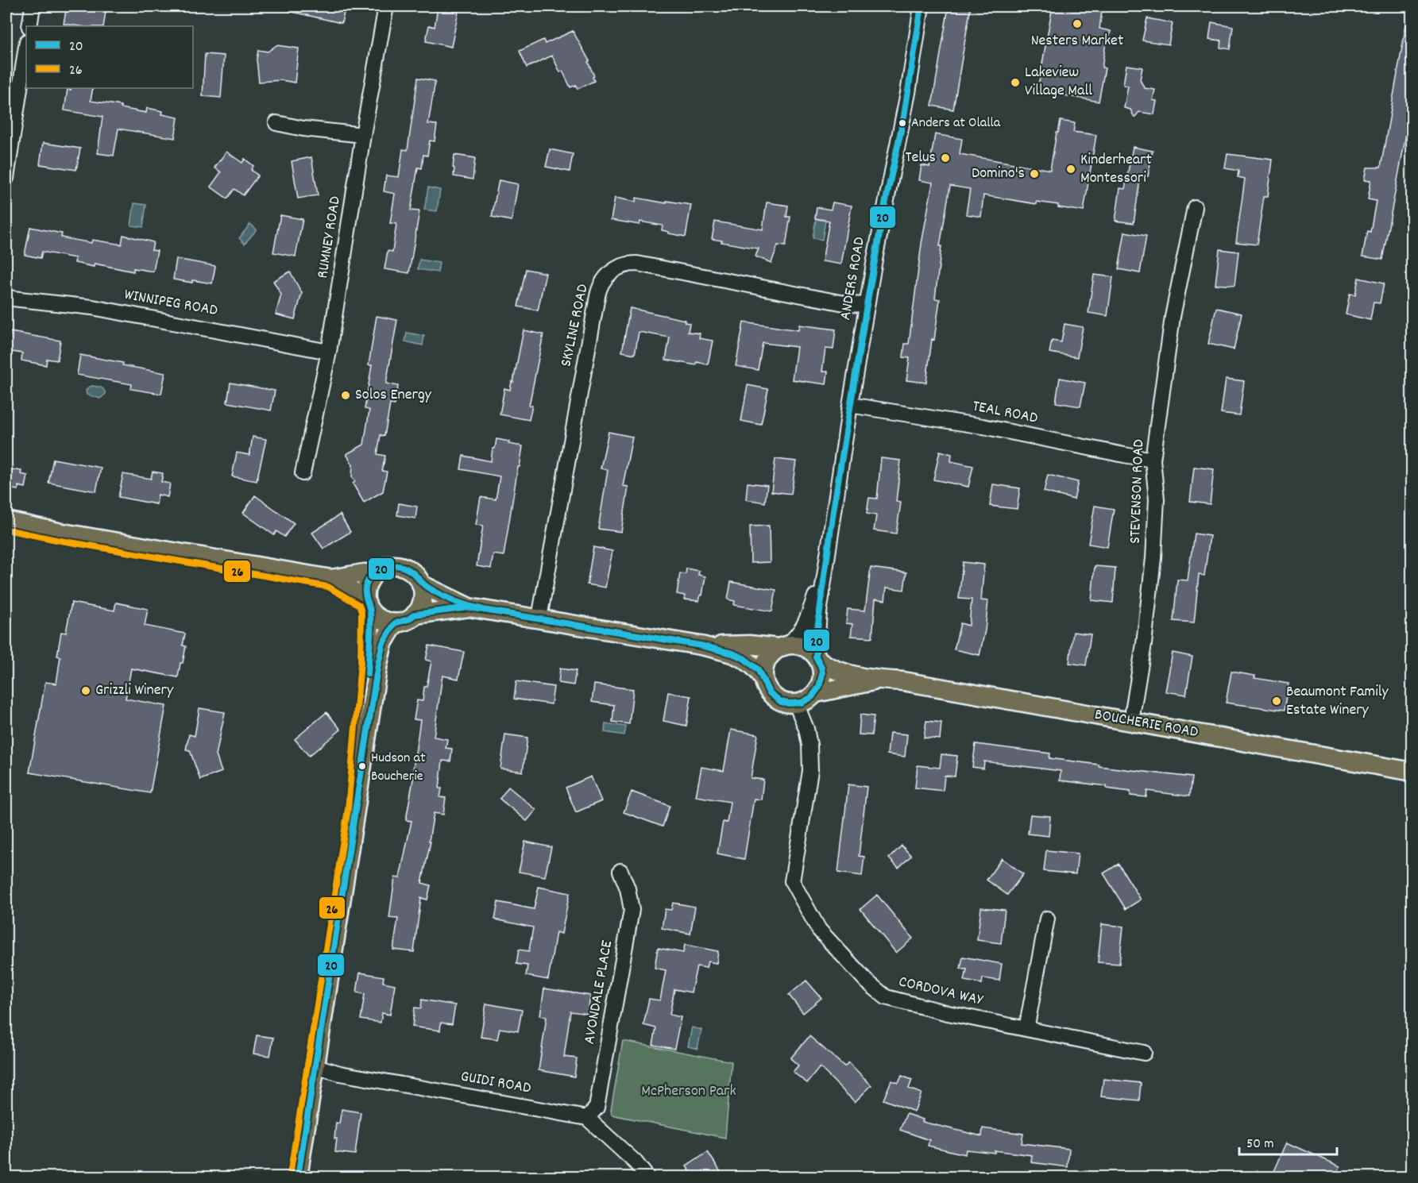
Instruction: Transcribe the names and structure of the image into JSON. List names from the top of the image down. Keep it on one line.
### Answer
{"streets":{"main road":["BOUCHERIE ROAD"],"street":["RUMNEY ROAD","ANDERS ROAD","WINNIPEG ROAD","SKYLINE ROAD","TEAL ROAD","STEVENSON ROAD","CORDOVA WAY","AVONDALE PLACE","GUIDI ROAD"]},"crossings":[["RUMNEY ROAD","WINNIPEG ROAD"],["ANDERS ROAD","SKYLINE ROAD"],["ANDERS ROAD","TEAL ROAD"],["ANDERS ROAD","BOUCHERIE ROAD"],["ANDERS ROAD","CORDOVA WAY"],["TEAL ROAD","STEVENSON ROAD"],["STEVENSON ROAD","BOUCHERIE ROAD"],["BOUCHERIE ROAD","CORDOVA WAY"],["AVONDALE PLACE","GUIDI ROAD"]],"parks":["McPherson Park"],"places":["Nesters Market","Lakeview Village Mall","Anders at Olalla","Telus","Kinderheart Montessori","Domino's","Solos Energy","Grizzli Winery","Beaumont Family Estate Winery","Hudson at Boucherie"],"lines":["transit line 20","transit line 26"],"legend":["20","26"],"scale_bar":"50 m"}
